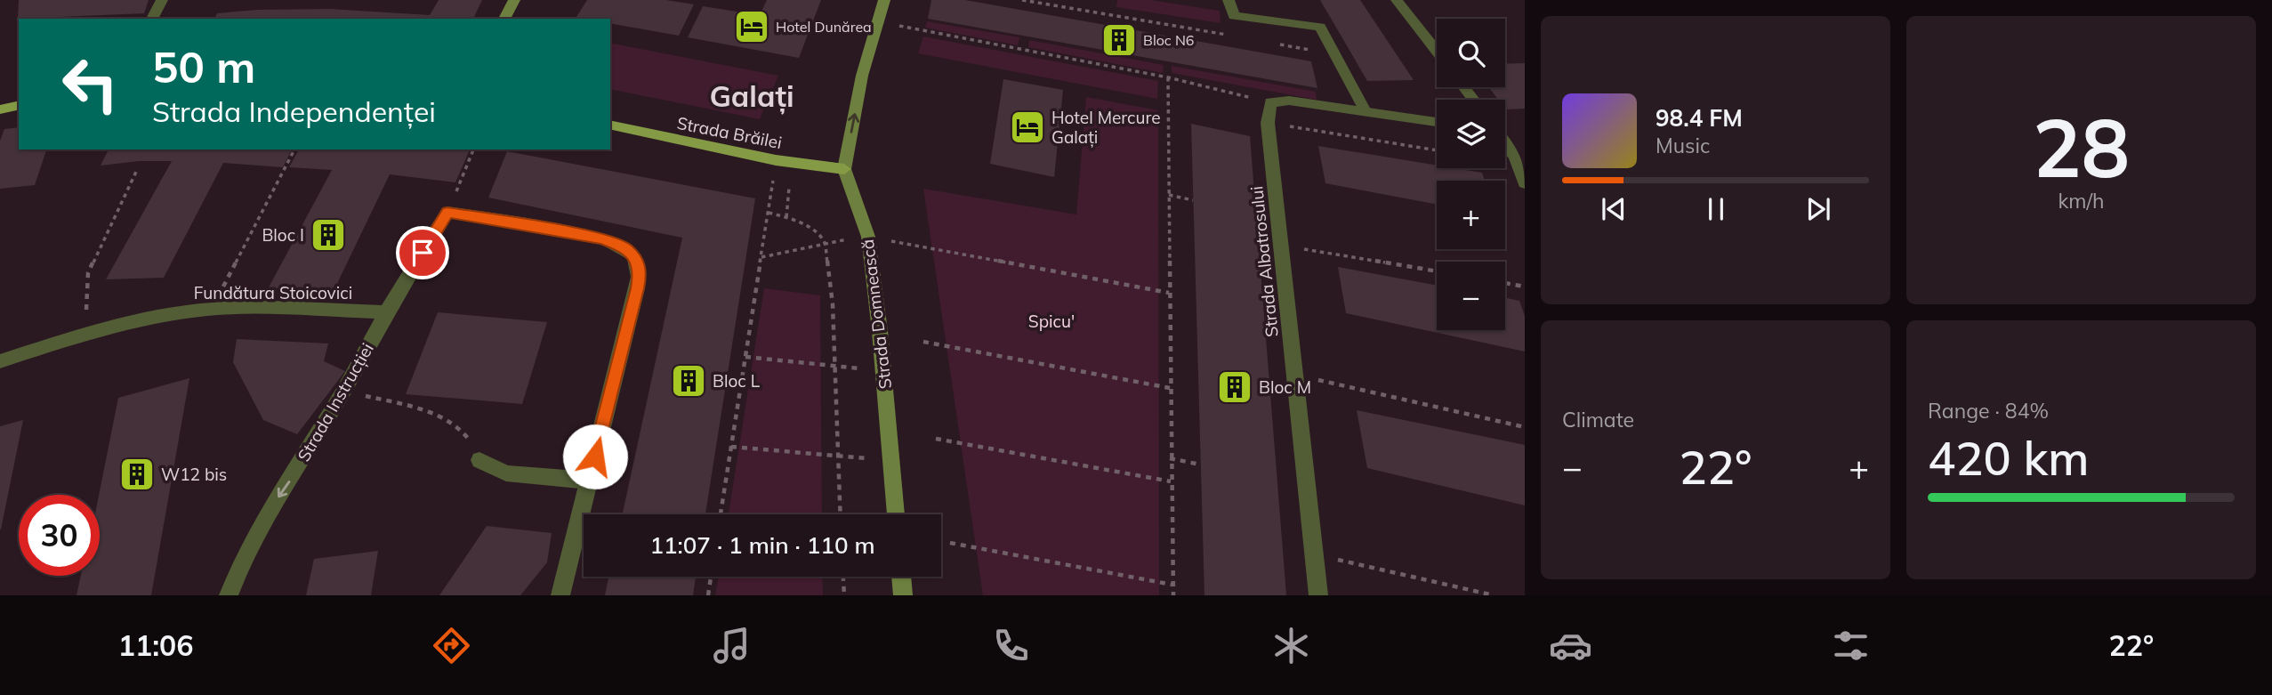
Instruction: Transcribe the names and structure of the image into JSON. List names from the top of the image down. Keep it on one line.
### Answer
{"streets":{"main road":["Strada Brăilei","Strada Domnească"],"street":["Strada Albatrosului","Fundătura Stoicovici","Strada Instrucției"]},"crossings":[["Strada Brăilei","Strada Domnească"],["Fundătura Stoicovici","Strada Instrucției"]],"one_way":["Strada Instrucției"],"districts":["Galați"],"parks":["Spicu'"],"places":{"hotel":["Hotel Dunărea","Hotel Mercure Galați"],"building":["Bloc N6","Bloc I","Bloc L","Bloc M","W12 bis"]},"page":{"tile":[["28","km/h"],"Climate",["Range · 84%","420 km"]],"map_buttons":["+","−"],"turn":["50 m","Strada Independenței"],"song":["98.4 FM","Music"],"heat":["−","22°","+"],"limit":"30","trip":"11:07 · 1 min · 110 m","tabs":["11:06","22°"]}}
